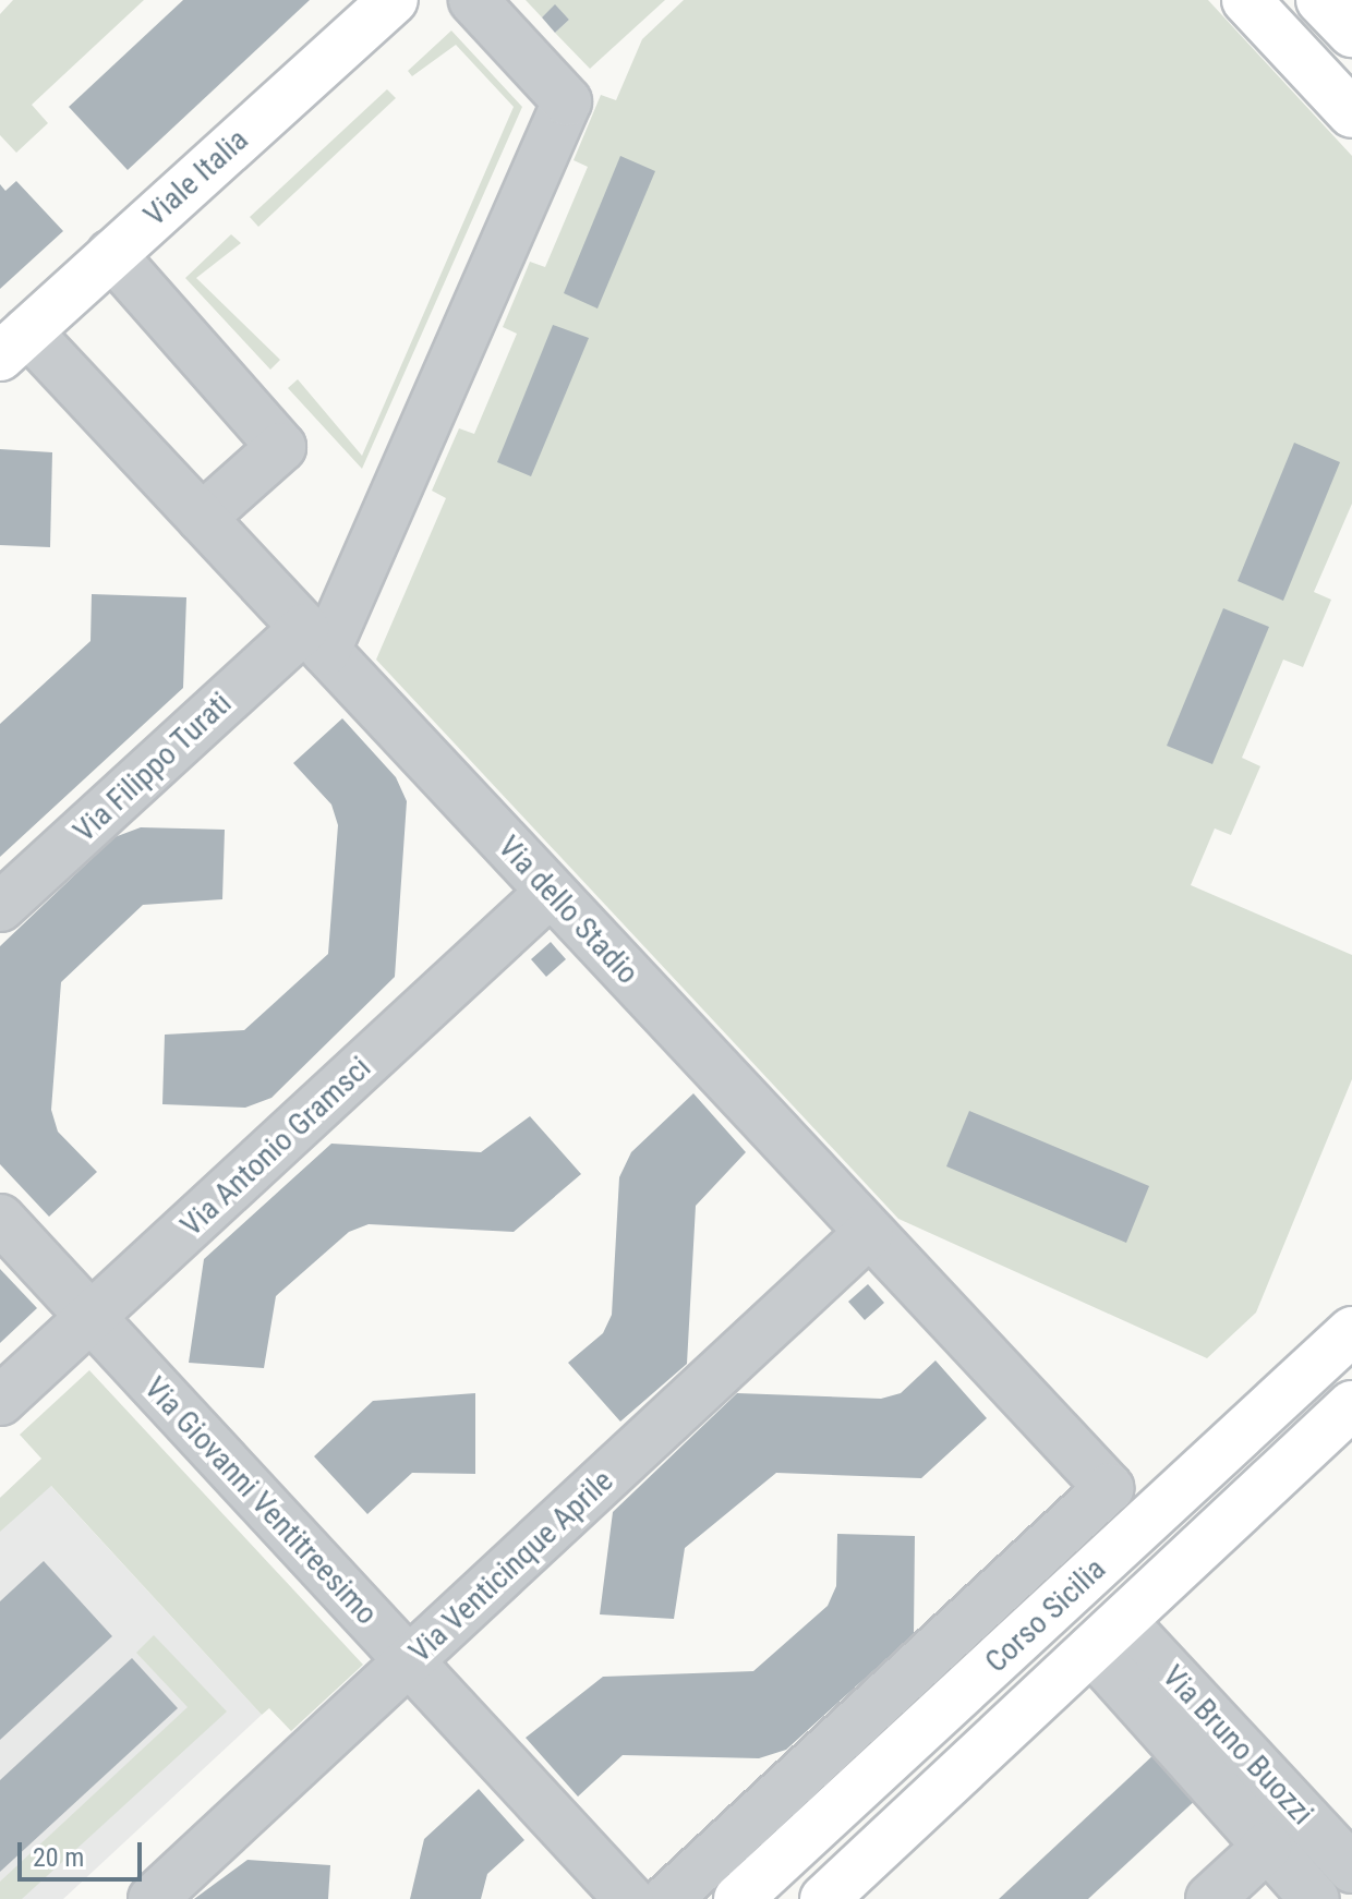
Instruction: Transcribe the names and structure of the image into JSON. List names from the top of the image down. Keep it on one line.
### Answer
{"streets":{"main road":["Viale Italia","Corso Sicilia"],"street":["Via Filippo Turati","Via dello Stadio","Via Antonio Gramsci","Via Giovanni Ventitreesimo","Via Venticinque Aprile","Via Bruno Buozzi"]},"crossings":[["Viale Italia","Via dello Stadio"],["Via Filippo Turati","Via dello Stadio"],["Via dello Stadio","Via Antonio Gramsci"],["Via dello Stadio","Via Venticinque Aprile"],["Via Antonio Gramsci","Via Giovanni Ventitreesimo"],["Via Giovanni Ventitreesimo","Via Venticinque Aprile"],["Corso Sicilia","Via Bruno Buozzi"]],"scale_bar":"20 m"}
